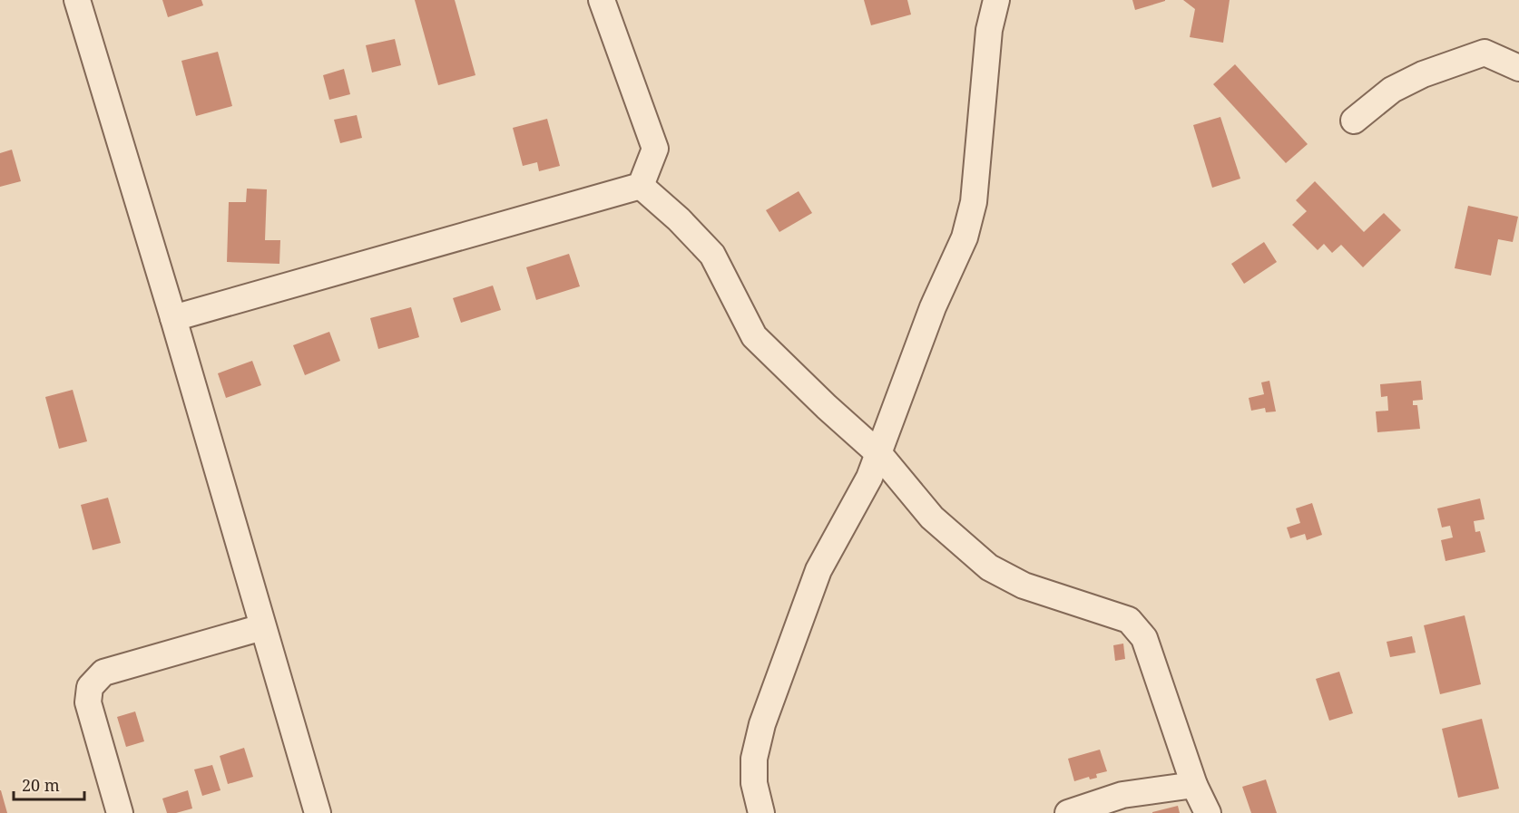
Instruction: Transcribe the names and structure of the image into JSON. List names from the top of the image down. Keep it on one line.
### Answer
{"scale_bar":"20 m"}
